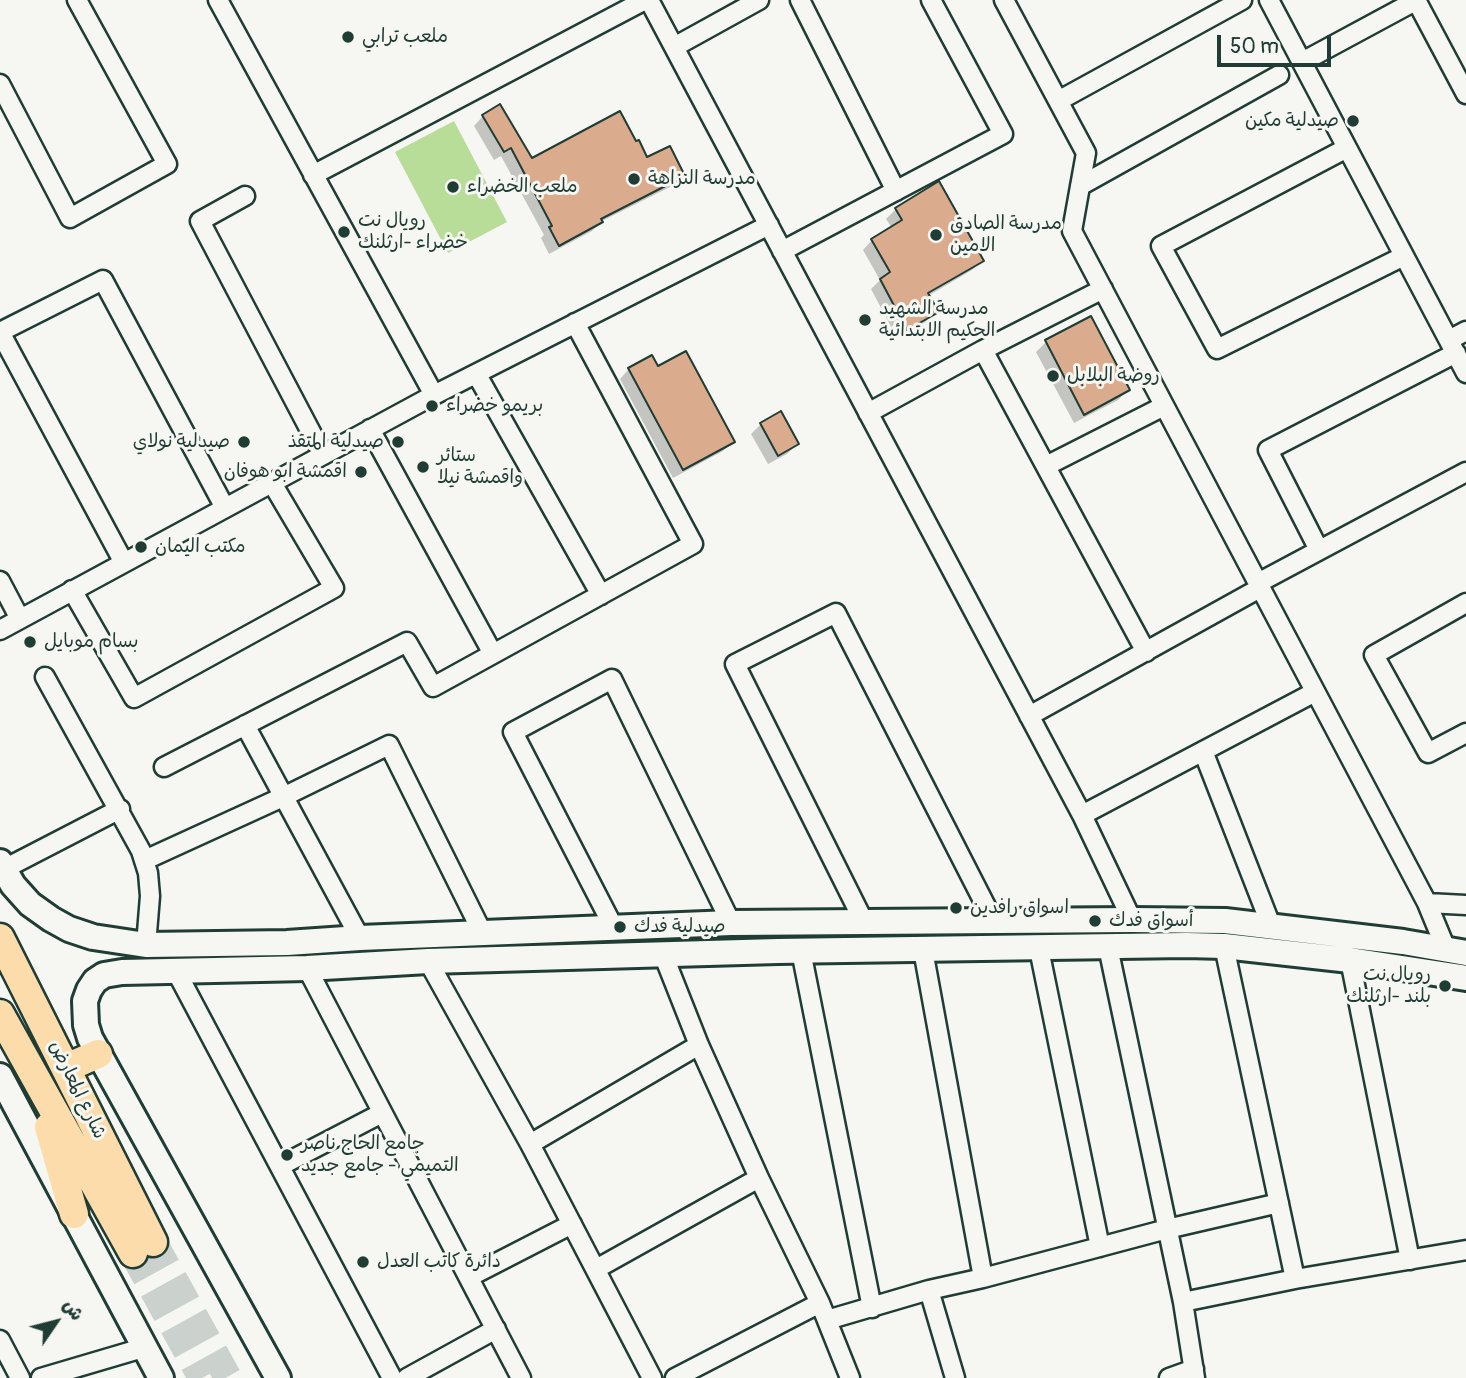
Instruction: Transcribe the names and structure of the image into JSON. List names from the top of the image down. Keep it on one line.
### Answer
{"streets":{"main road":["شارع المعارض"]},"places":["ملعب ترابي","صيدلية مكين","مدرسة النزاهة","ملعب الخضراء","رويال نت خضراء -ارثلنك","مدرسة الصادق الامين","مدرسة الشهيد الحكيم الابتدائية","روضة البلابل","بريمو خضراء","صيدلية نولاي","صيدلية المتقذ","ستائر واقمشة نيلا","اقمشة ابو هوفان","مكتب اليمان","بسام موبايل","اسواق رافدين","أسواق فدك","صيدلية فدك","رويال نت بلند -ارثلنك","جامع الحاج ناصر التميمي - جامع جديد","دائرة كاتب العدل"],"scale_bar":"50 m","north":"top right"}
